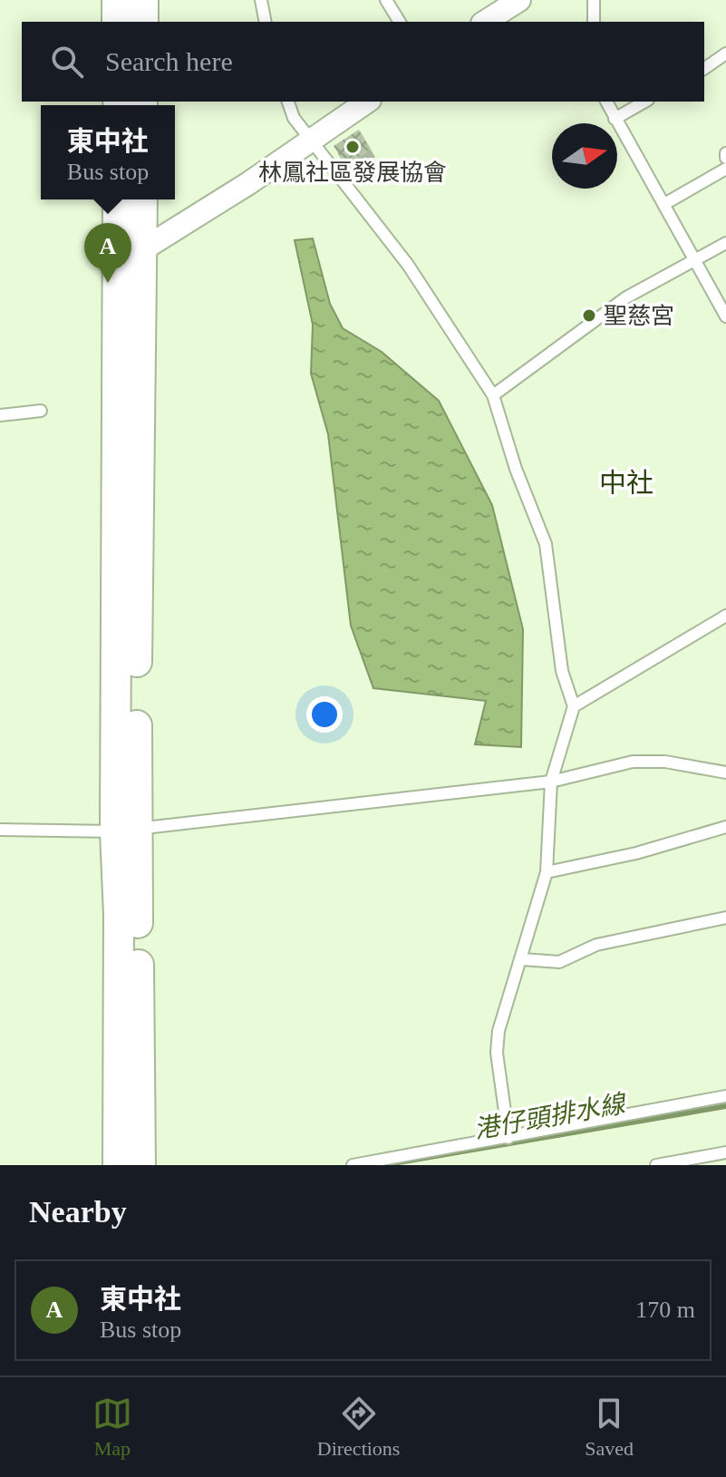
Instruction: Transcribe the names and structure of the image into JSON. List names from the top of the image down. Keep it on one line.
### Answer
{"districts":["中社"],"water":["港仔頭排水線"],"places":["林鳳社區發展協會","聖慈宮"],"north":"right","page":{"search":"Search here","popup":["東中社","Bus stop"],"pins":"A","heading":"Nearby","list":[{"mark":"A","name":"東中社","note":"Bus stop","value":"170 m"}],"nav":["Map","Directions","Saved"]}}
